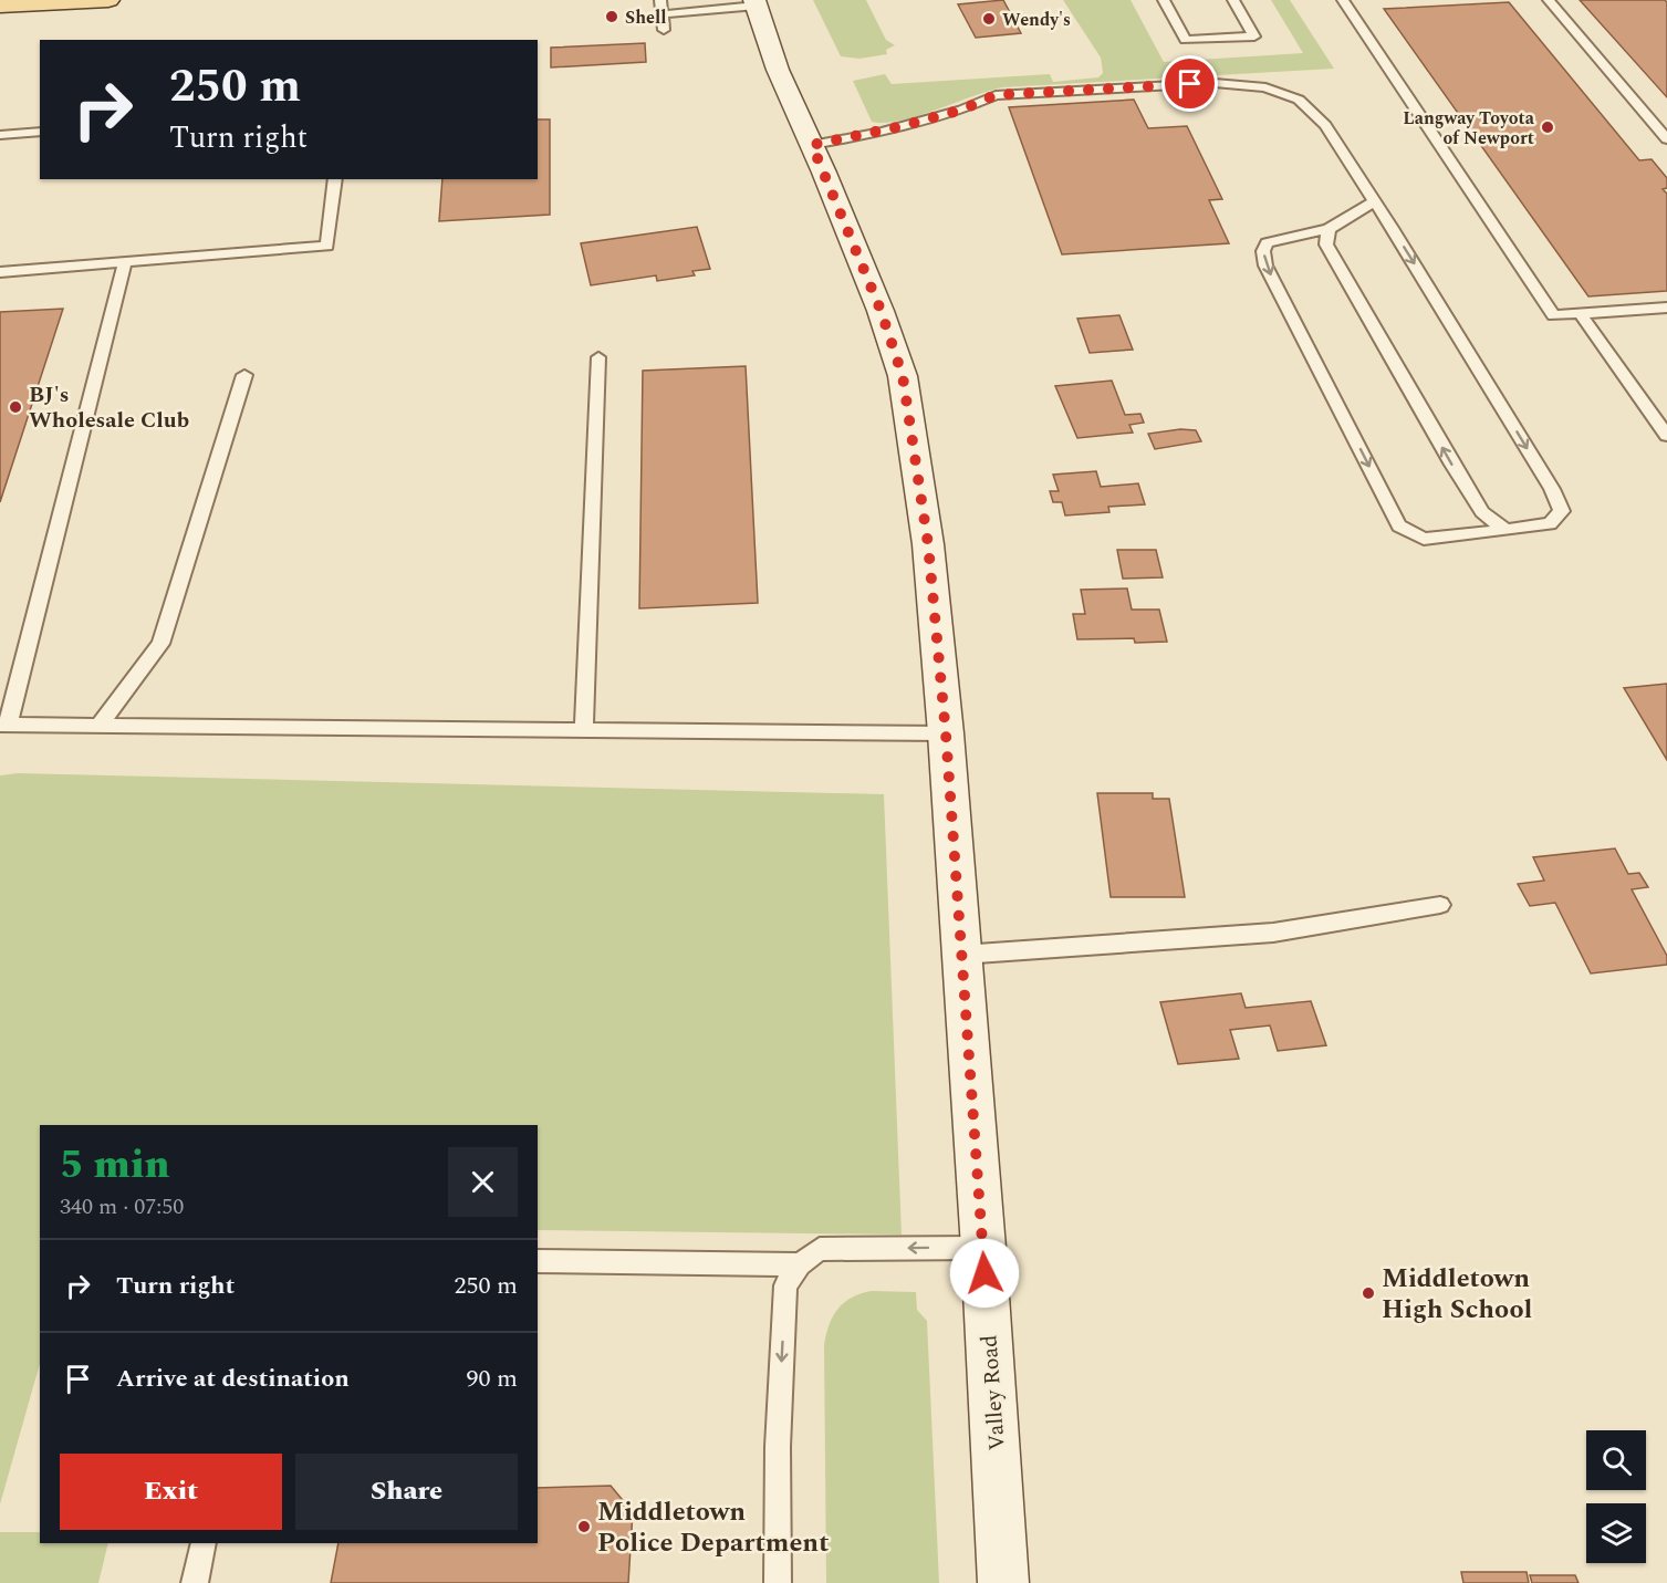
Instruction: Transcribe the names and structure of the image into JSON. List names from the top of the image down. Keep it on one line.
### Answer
{"streets":{"main road":["Valley Road"]},"places":["Shell","Wendy's","Langway Toyota of Newport","BJ's Wholesale Club","Middletown High School","Middletown Police Department"],"page":{"turn":["250 m","Turn right"],"heading":["5 min","340 m · 07:50"],"list":[{"name":"Turn right","value":"250 m"},{"name":"Arrive at destination","value":"90 m"}],"buttons":["Exit","Share"]}}
